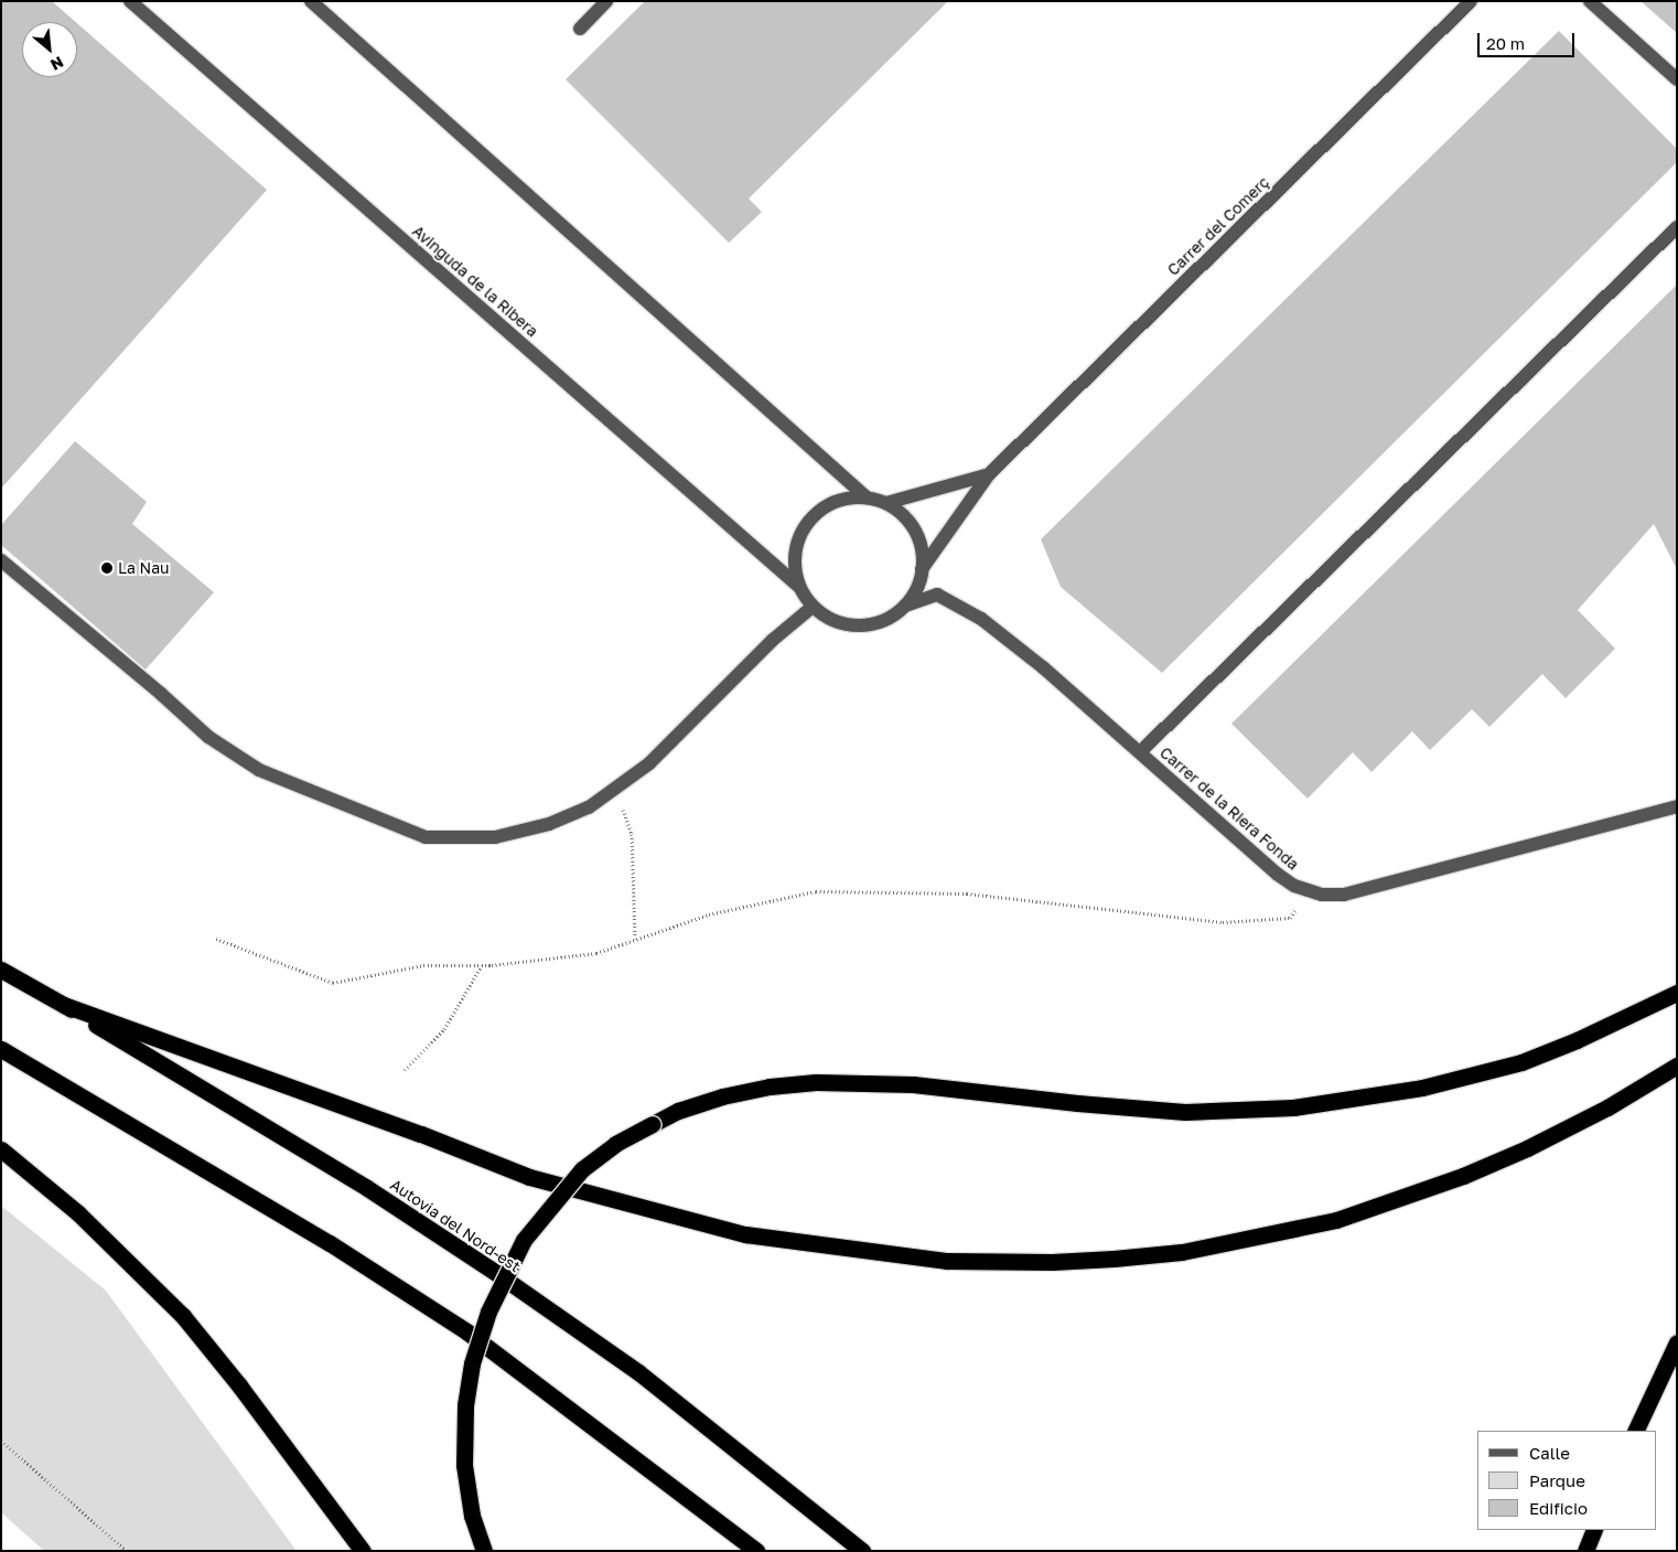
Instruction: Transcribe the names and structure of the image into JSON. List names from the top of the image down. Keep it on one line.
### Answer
{"streets":{"highway":["Autovia del Nord-est"],"street":["Carrer del Comerç","Avinguda de la Ribera","Carrer de la Riera Fonda"]},"crossings":[["Carrer del Comerç","Avinguda de la Ribera"],["Carrer del Comerç","Carrer de la Riera Fonda"],["Avinguda de la Ribera","Carrer de la Riera Fonda"]],"places":["La Nau"],"legend":["Calle","Parque","Edificio"],"scale_bar":"20 m","north":"bottom right"}
